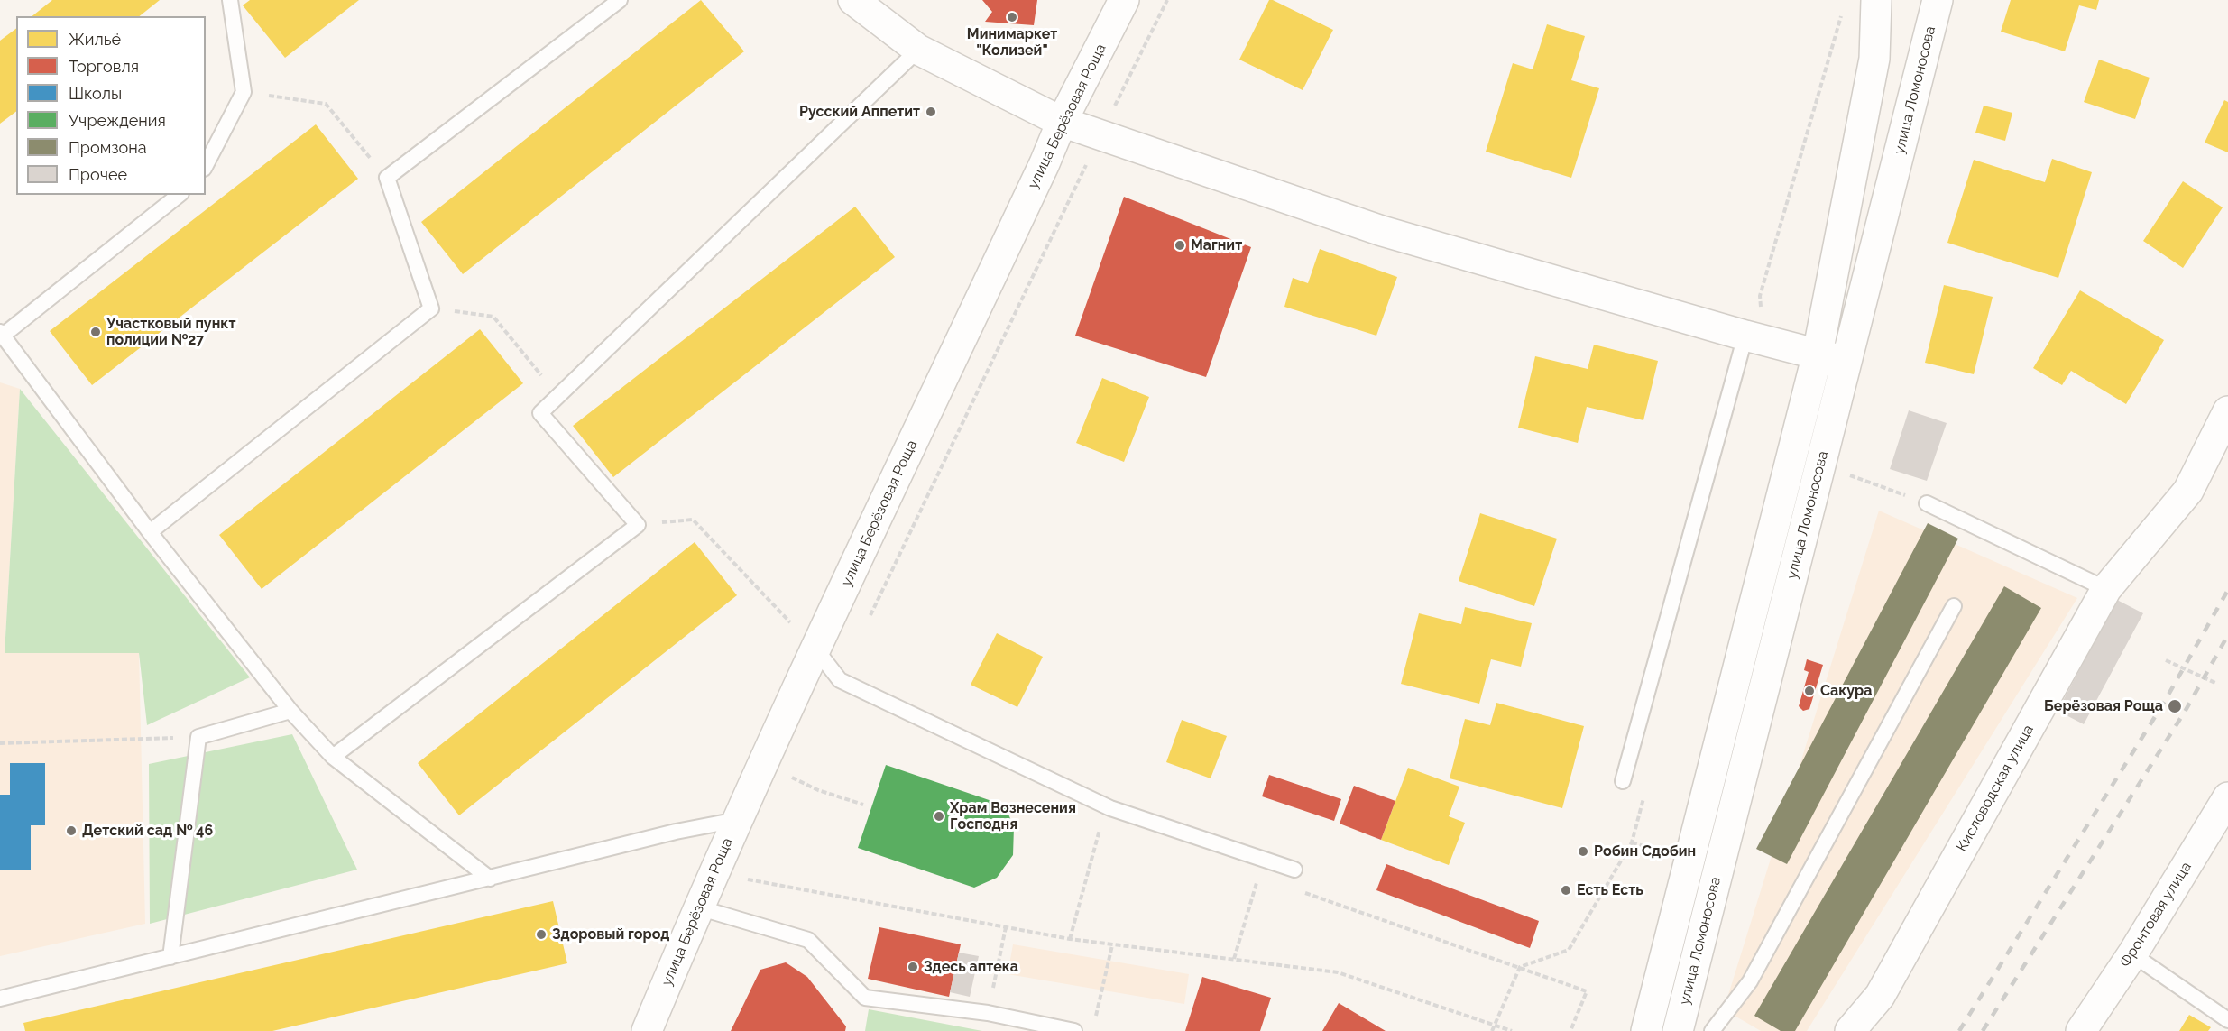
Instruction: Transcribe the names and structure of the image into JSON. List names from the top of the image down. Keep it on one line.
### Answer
{"streets":{"street":["улица Ломоносова","улица Берёзовая Роща","Кисловодская улица","Фронтовая улица"]},"places":["Минимаркет \"Колизей\"","Русский Аппетит","Магнит","Участковый пункт полиции №27","Сакура","Берёзовая Роща","Храм Вознесения Господня","Детский сад № 46","Робин Сдобин","Есть Есть","Здоровый город","Здесь аптека"],"legend":["Жильё","Торговля","Школы","Учреждения","Промзона","Прочее"]}
